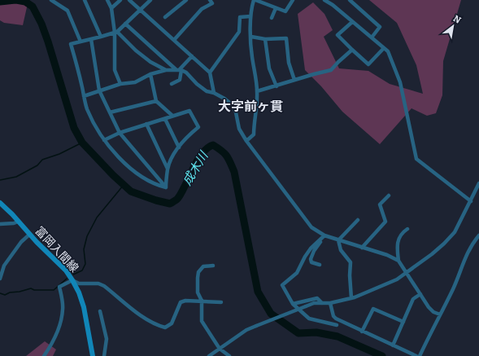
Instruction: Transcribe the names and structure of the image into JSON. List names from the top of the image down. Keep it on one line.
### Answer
{"streets":{"main road":["富岡入間線"]},"districts":["大字前ヶ貫"],"water":["成木川"],"north":"top right"}
